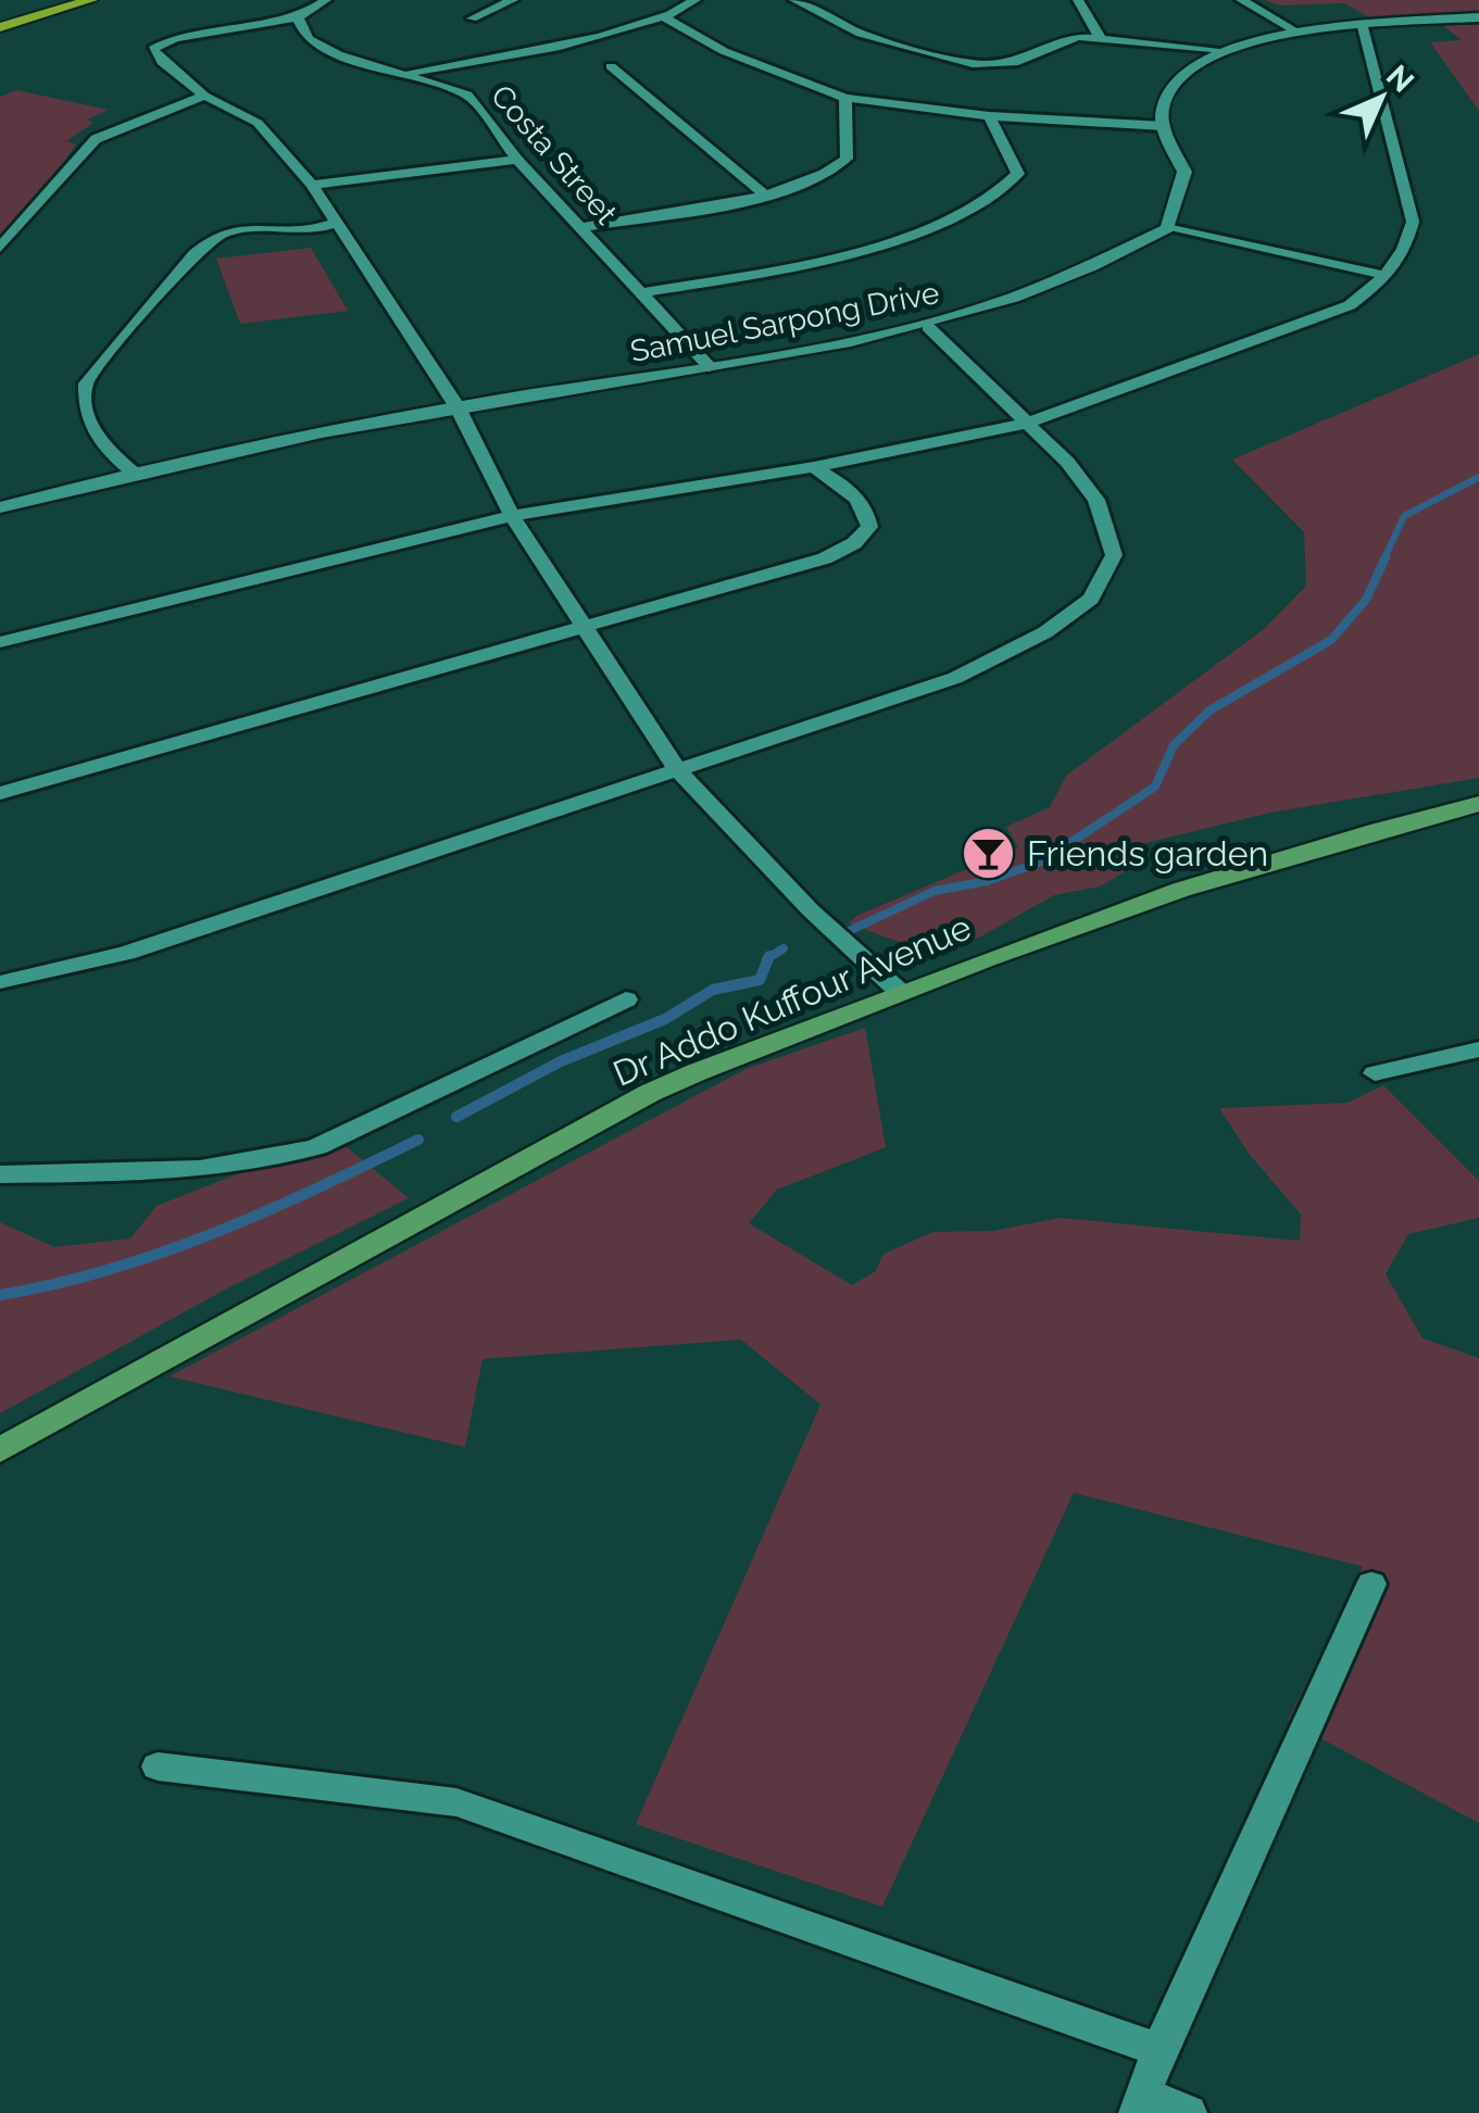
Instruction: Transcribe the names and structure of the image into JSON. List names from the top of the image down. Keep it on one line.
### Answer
{"streets":{"main road":["Dr Addo Kuffour Avenue"],"street":["Costa Street","Samuel Sarpong Drive"]},"crossings":[["Costa Street","Samuel Sarpong Drive"]],"places":{"bar":["Friends garden"]},"north":"top right"}
